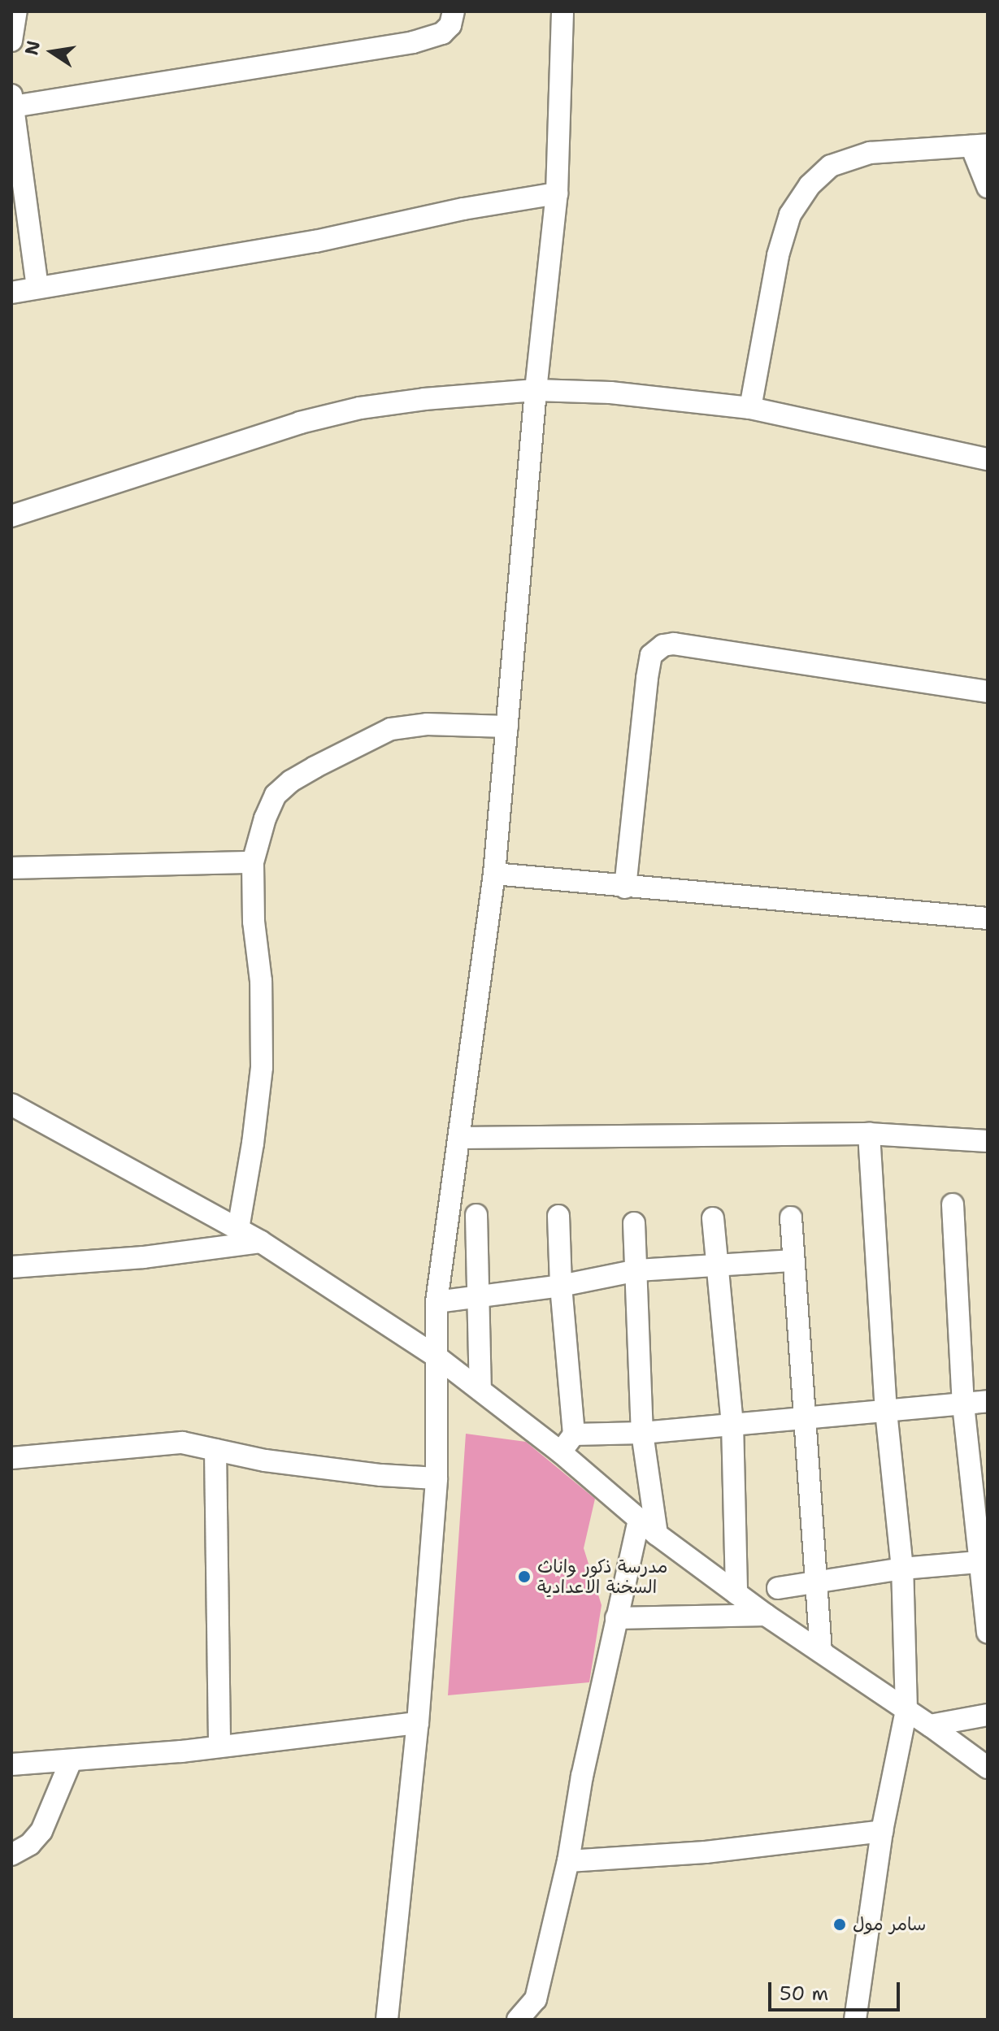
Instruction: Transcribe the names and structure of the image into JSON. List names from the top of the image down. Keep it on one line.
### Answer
{"places":["مدرسة ذكور واناث السخنة الاعدادية","سامر مول"],"scale_bar":"50 m","north":"left"}
